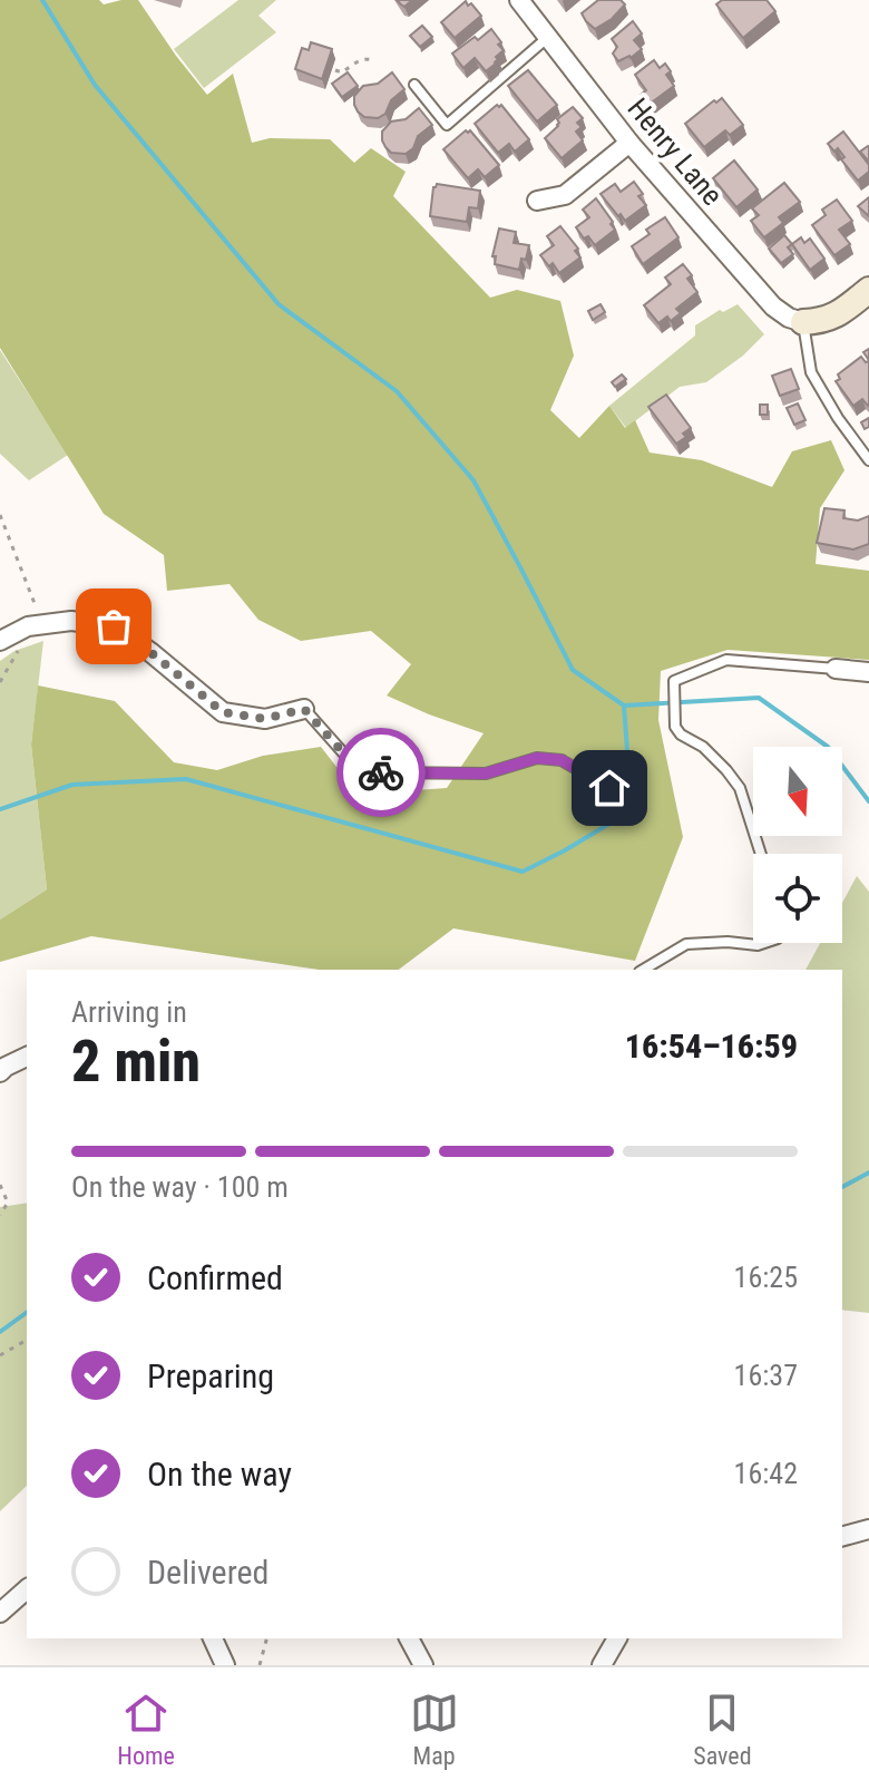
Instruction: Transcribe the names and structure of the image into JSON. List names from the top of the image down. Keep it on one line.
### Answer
{"streets":{"street":["Henry Lane"]},"north":"bottom","page":{"heading":["2 min","Arriving in","16:54–16:59"],"bar":"On the way · 100 m","list":[["Confirmed","16:25"],["Preparing","16:37"],["On the way","16:42"],"Delivered"],"tabs":["Home","Map","Saved"]}}
